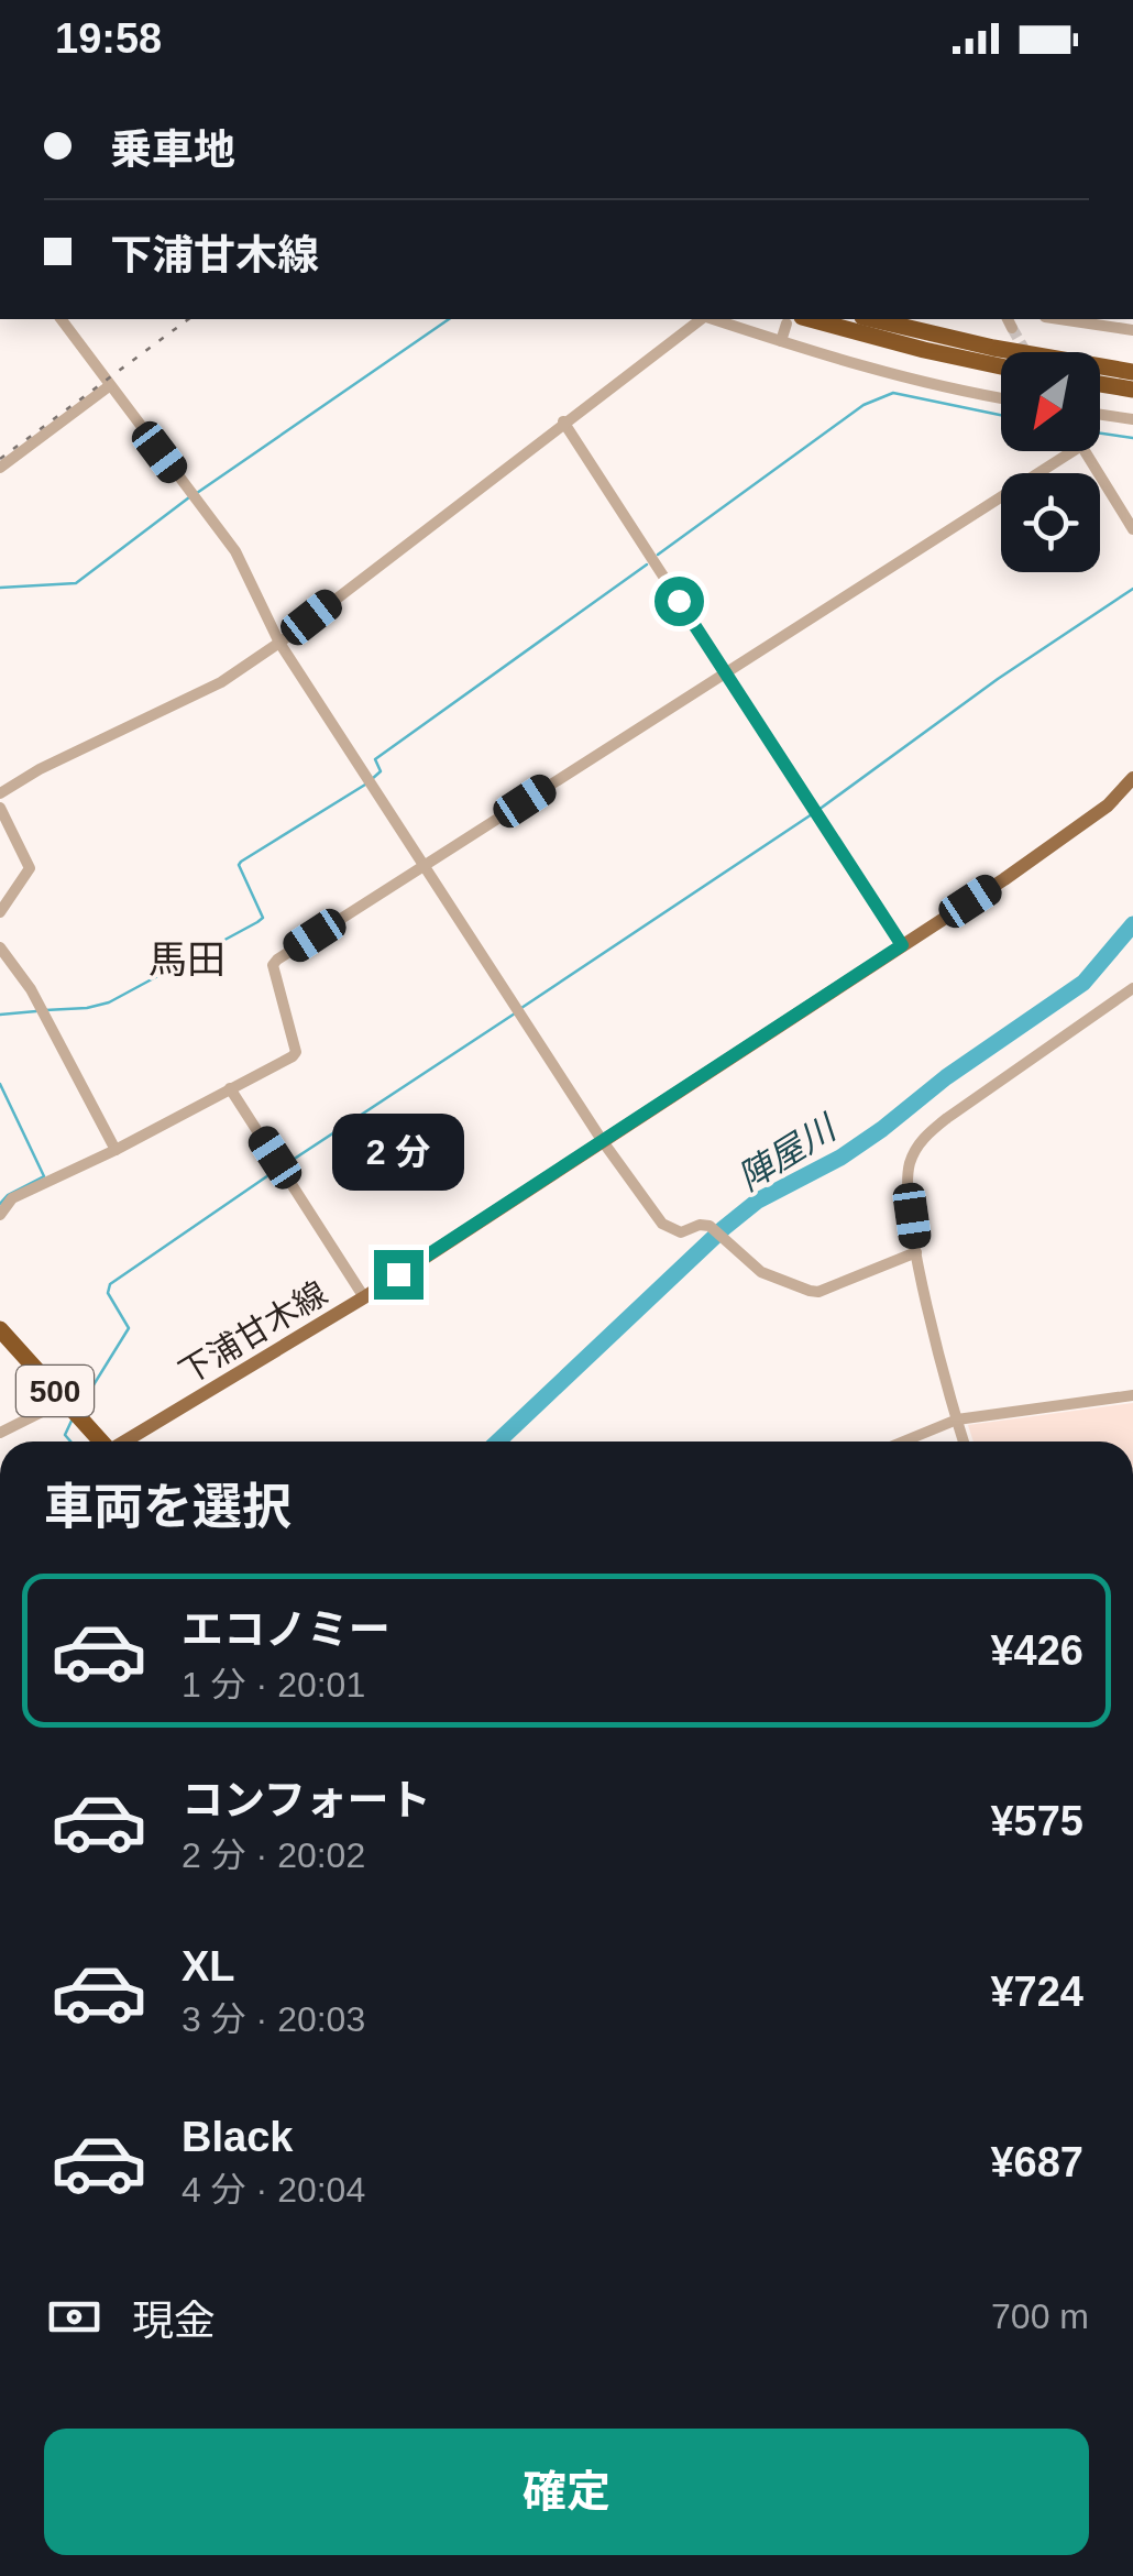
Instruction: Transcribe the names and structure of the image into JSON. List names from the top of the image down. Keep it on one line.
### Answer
{"streets":{"highway":["500"],"main road":["下浦甘木線"]},"districts":["馬田"],"water":["陣屋川"],"north":"bottom left","page":{"status":"19:58","banner":["乗車地","下浦甘木線"],"bubble":"2 分","heading":"車両を選択","list":[{"name":"エコノミー","note":"1 分 · 20:01","value":"¥426"},{"name":"コンフォート","note":"2 分 · 20:02","value":"¥575"},{"name":"XL","note":"3 分 · 20:03","value":"¥724"},{"name":"Black","note":"4 分 · 20:04","value":"¥687"}],"pay":["現金","700 m"],"buttons":"確定"}}
